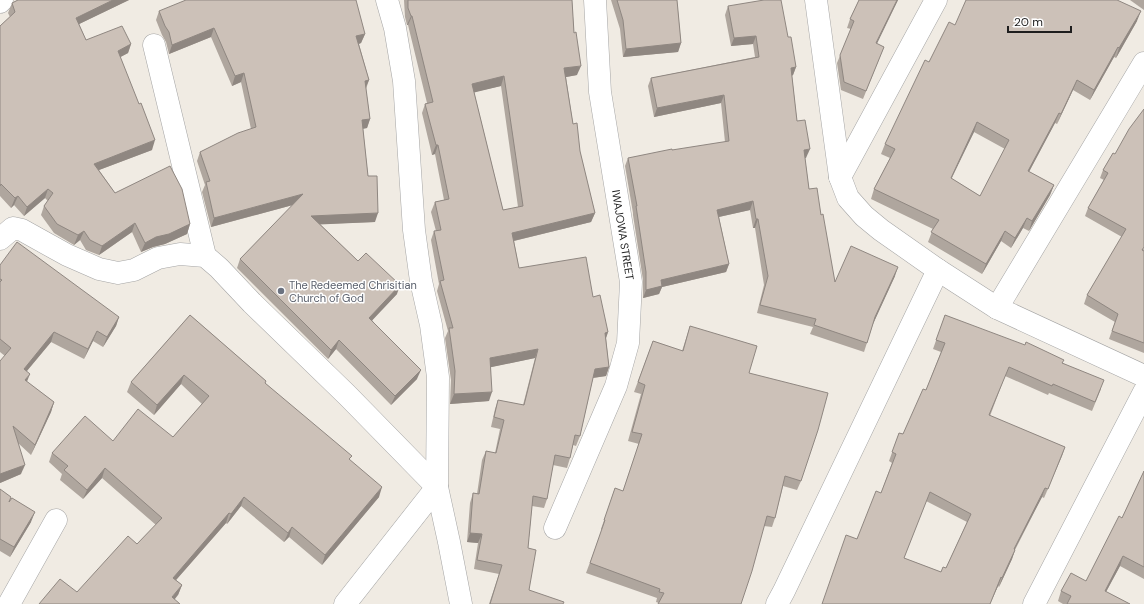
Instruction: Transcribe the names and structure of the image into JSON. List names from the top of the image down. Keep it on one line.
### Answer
{"streets":{"street":["IWAJOWA STREET"]},"places":["The Redeemed Chrisitian Church of God"],"scale_bar":"20 m"}
